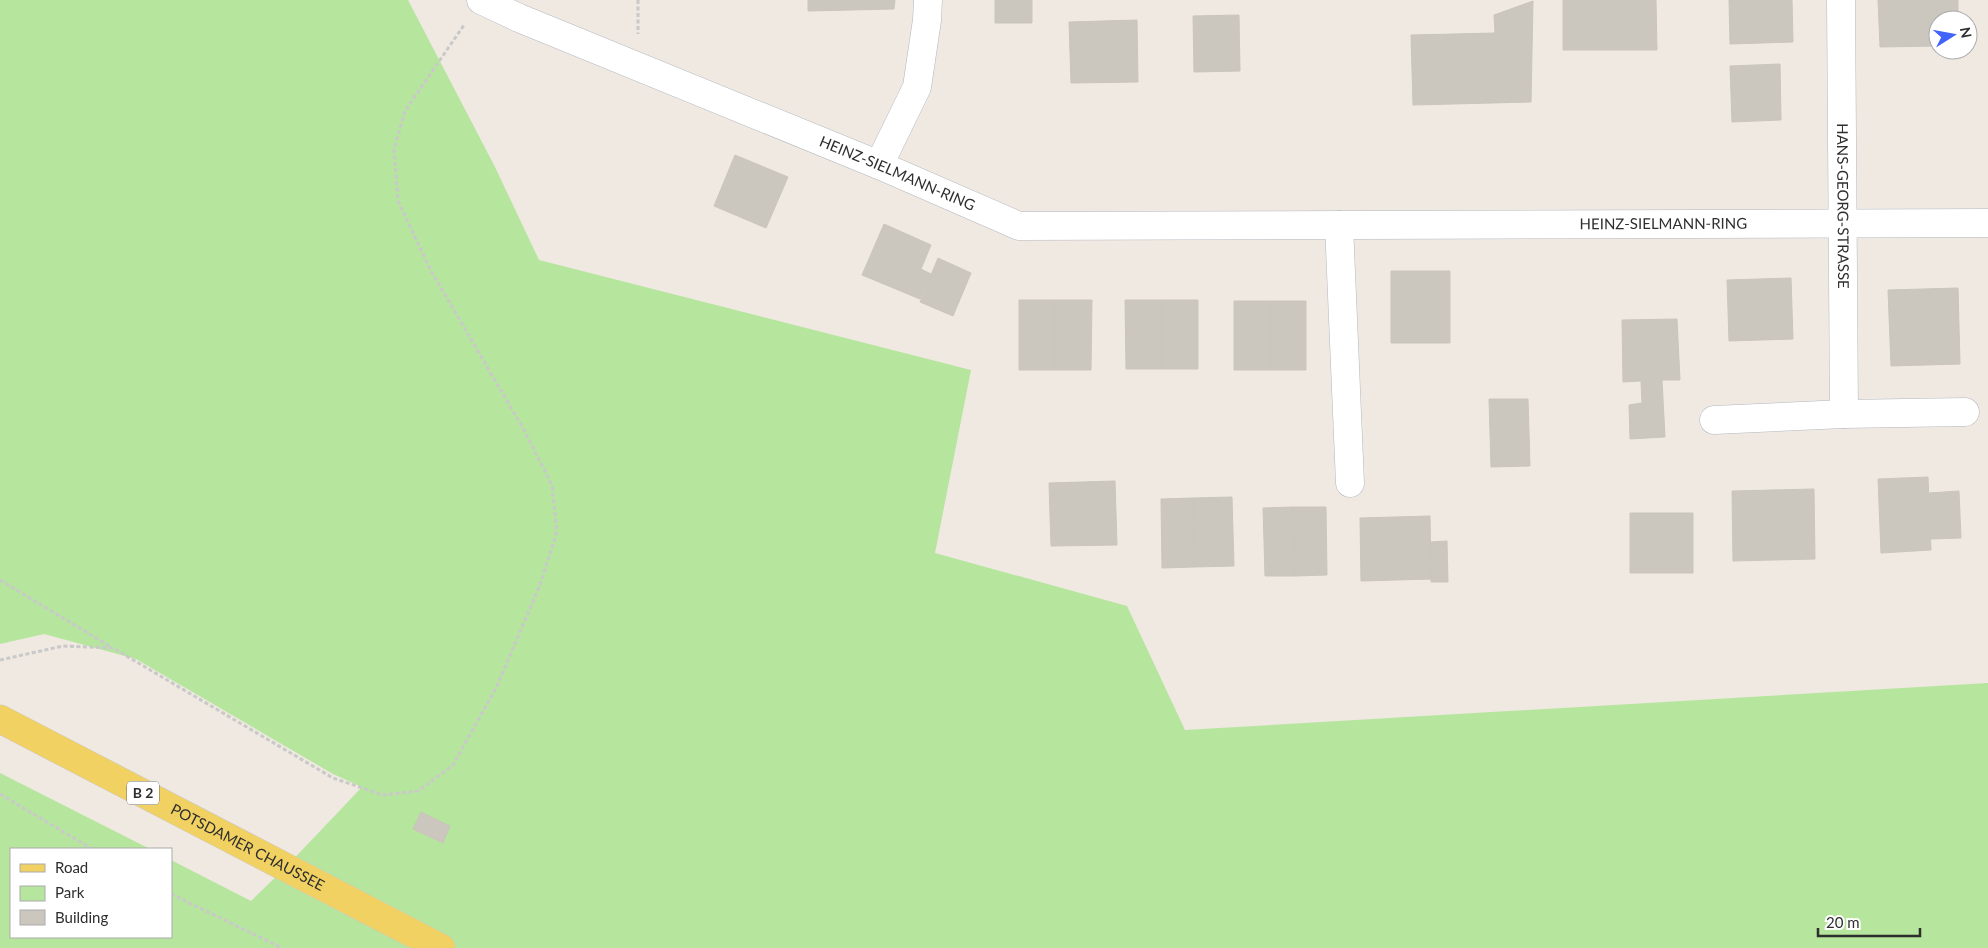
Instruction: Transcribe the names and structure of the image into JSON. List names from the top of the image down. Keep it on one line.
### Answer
{"streets":{"main road":["B 2","POTSDAMER CHAUSSEE"],"street":["HEINZ-SIELMANN-RING","HANS-GEORG-STRASSE"]},"crossings":[["HEINZ-SIELMANN-RING","HANS-GEORG-STRASSE"]],"legend":["Road","Park","Building"],"scale_bar":"20 m","north":"right"}
